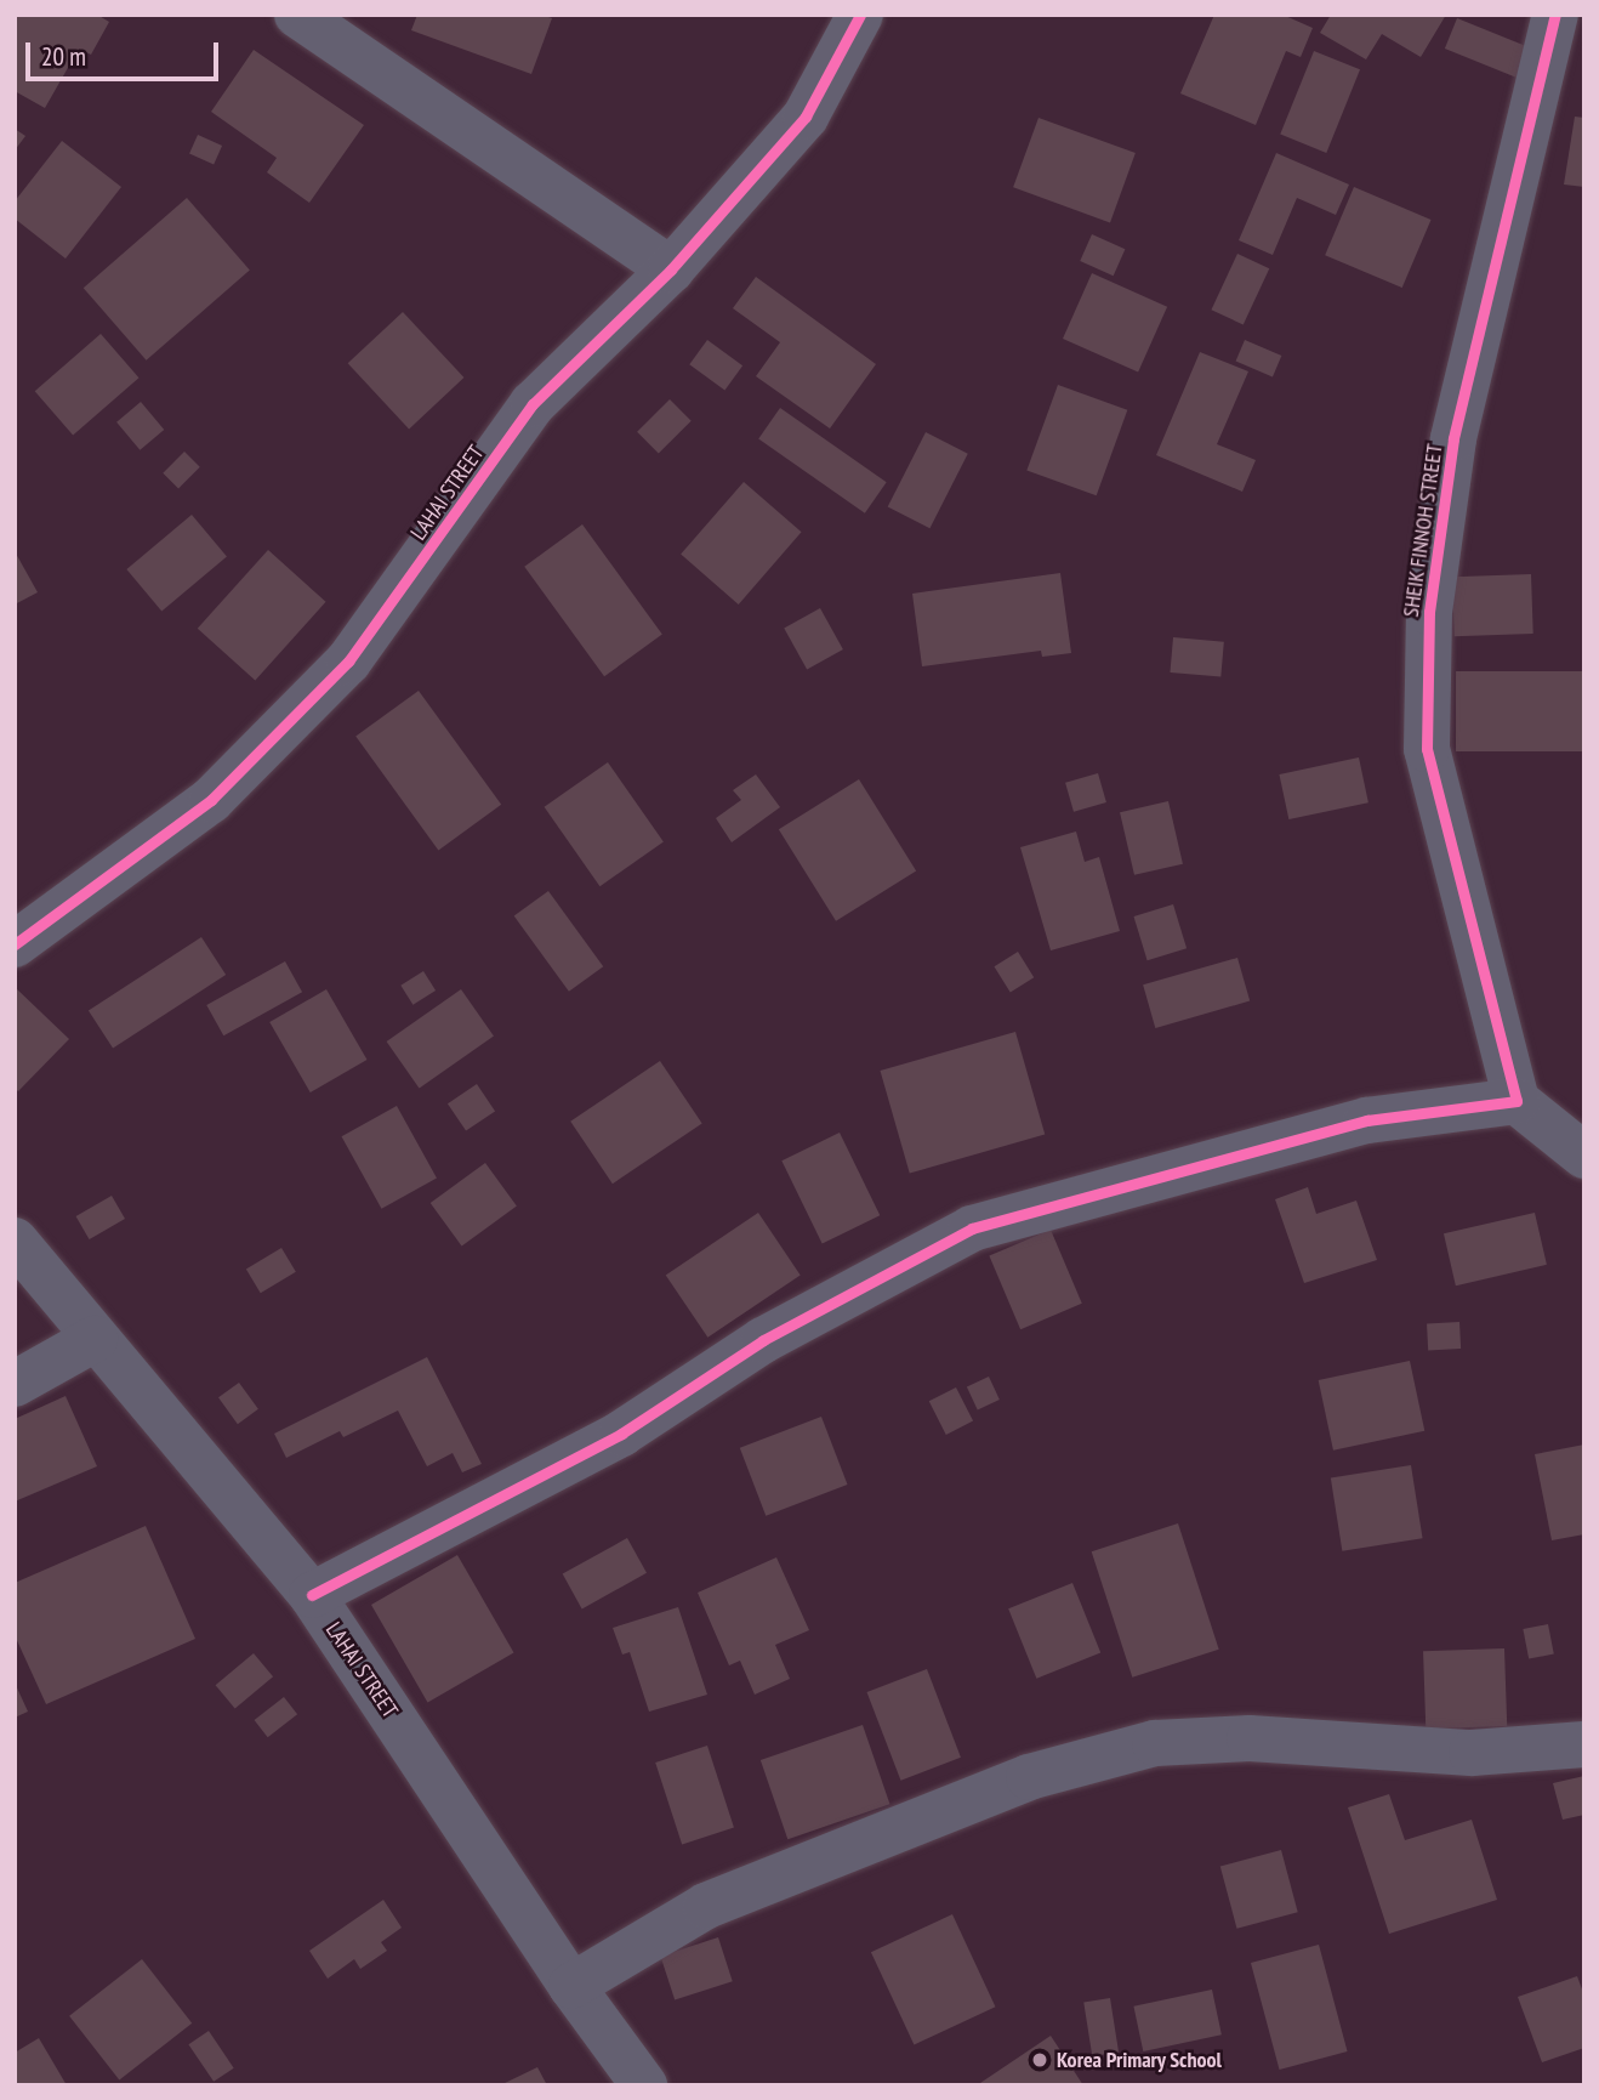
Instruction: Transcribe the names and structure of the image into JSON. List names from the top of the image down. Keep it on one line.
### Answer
{"streets":{"street":["LAHAI STREET","SHEIK FINNOH STREET"]},"places":["Korea Primary School"],"scale_bar":"20 m"}
